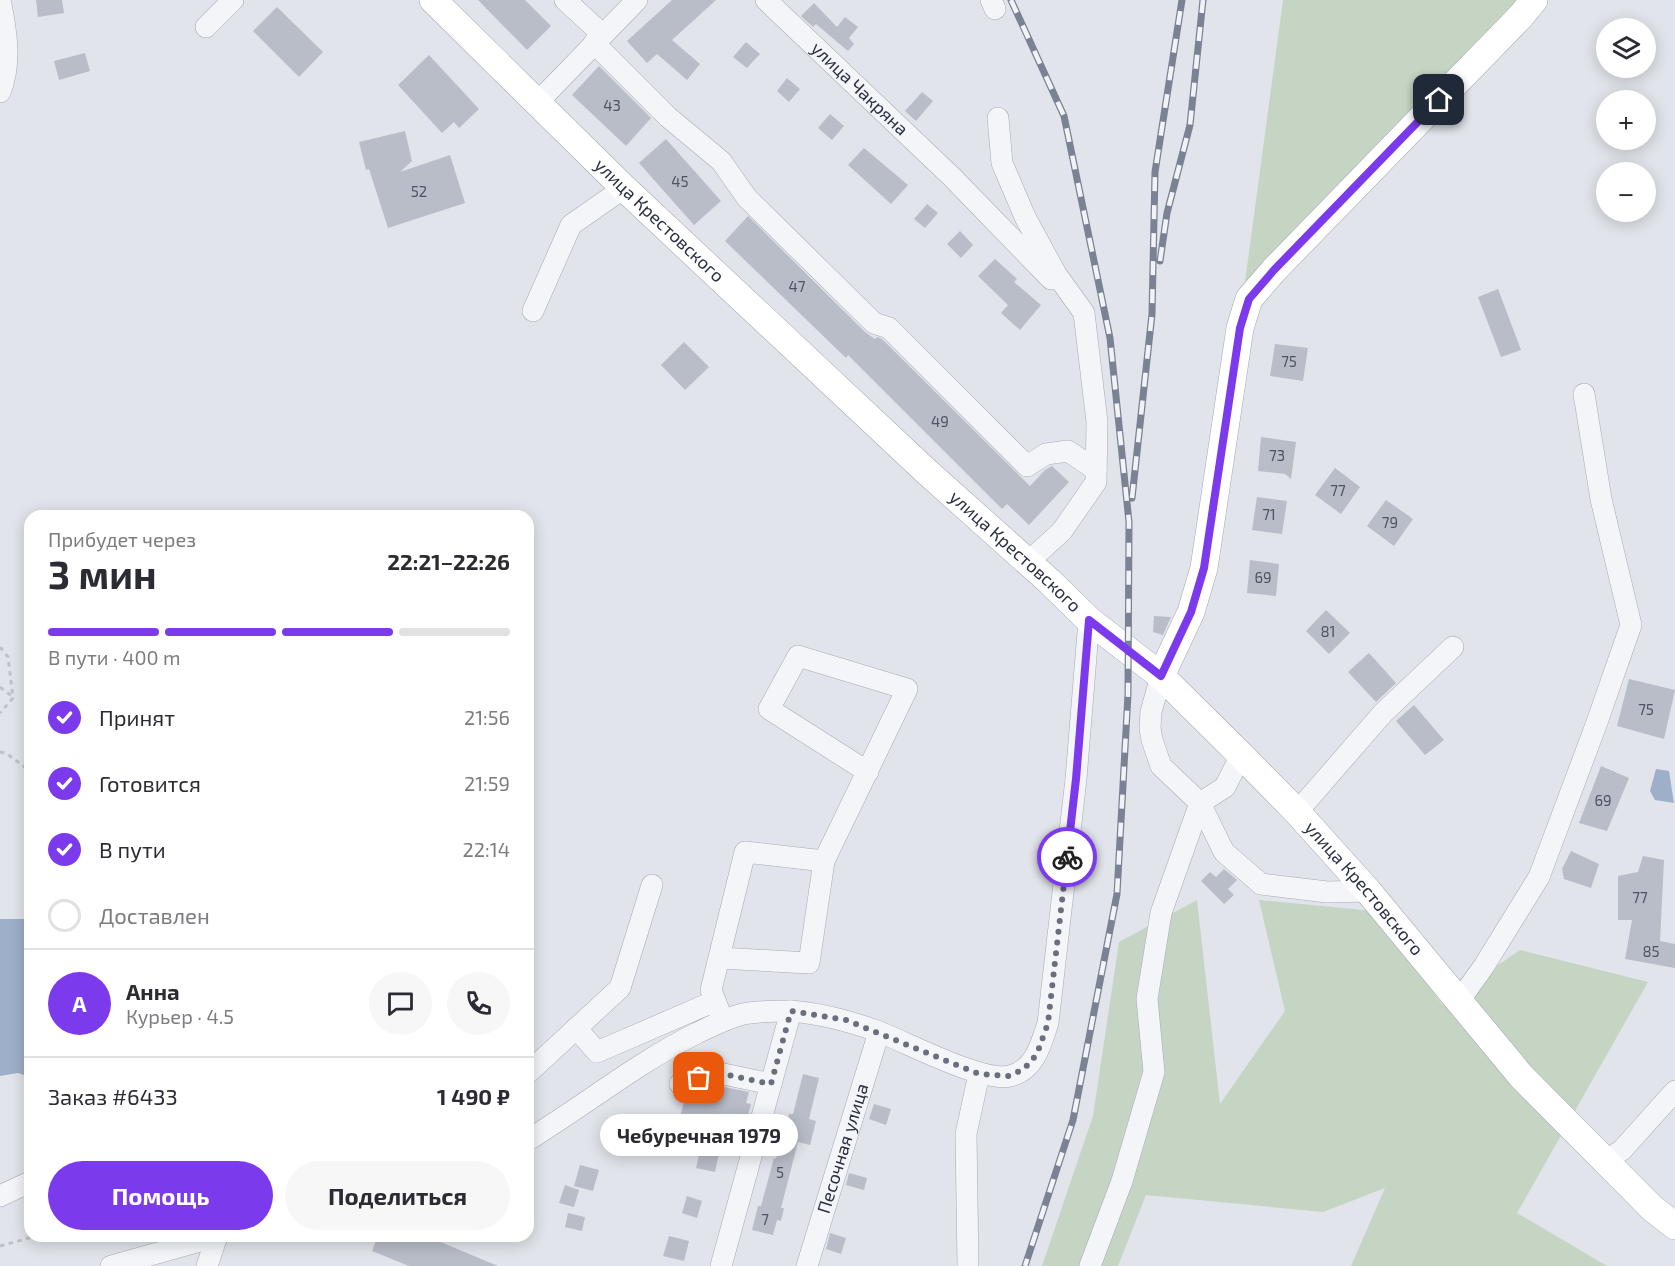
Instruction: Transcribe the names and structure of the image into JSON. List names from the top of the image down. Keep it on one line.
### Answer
{"streets":{"main road":["улица Крестовского"],"street":["улица Чакряна","Песочная улица"]},"places":["Чебуречная 1979"],"house_numbers":["43","45","52","47","75","49","73","77","71","79","69","81","75","69","77","85","5","7"],"page":{"map_buttons":["+","−"],"heading":["3 мин","Прибудет через","22:21–22:26"],"panel":["Анна","Курьер · 4.5","Заказ #6433","1 490 ₽"],"bar":"В пути · 400 m","list":[["Принят","21:56"],["Готовится","21:59"],["В пути","22:14"],"Доставлен"],"round":"А","bubble":"Чебуречная 1979","buttons":["Помощь","Поделиться"]}}
